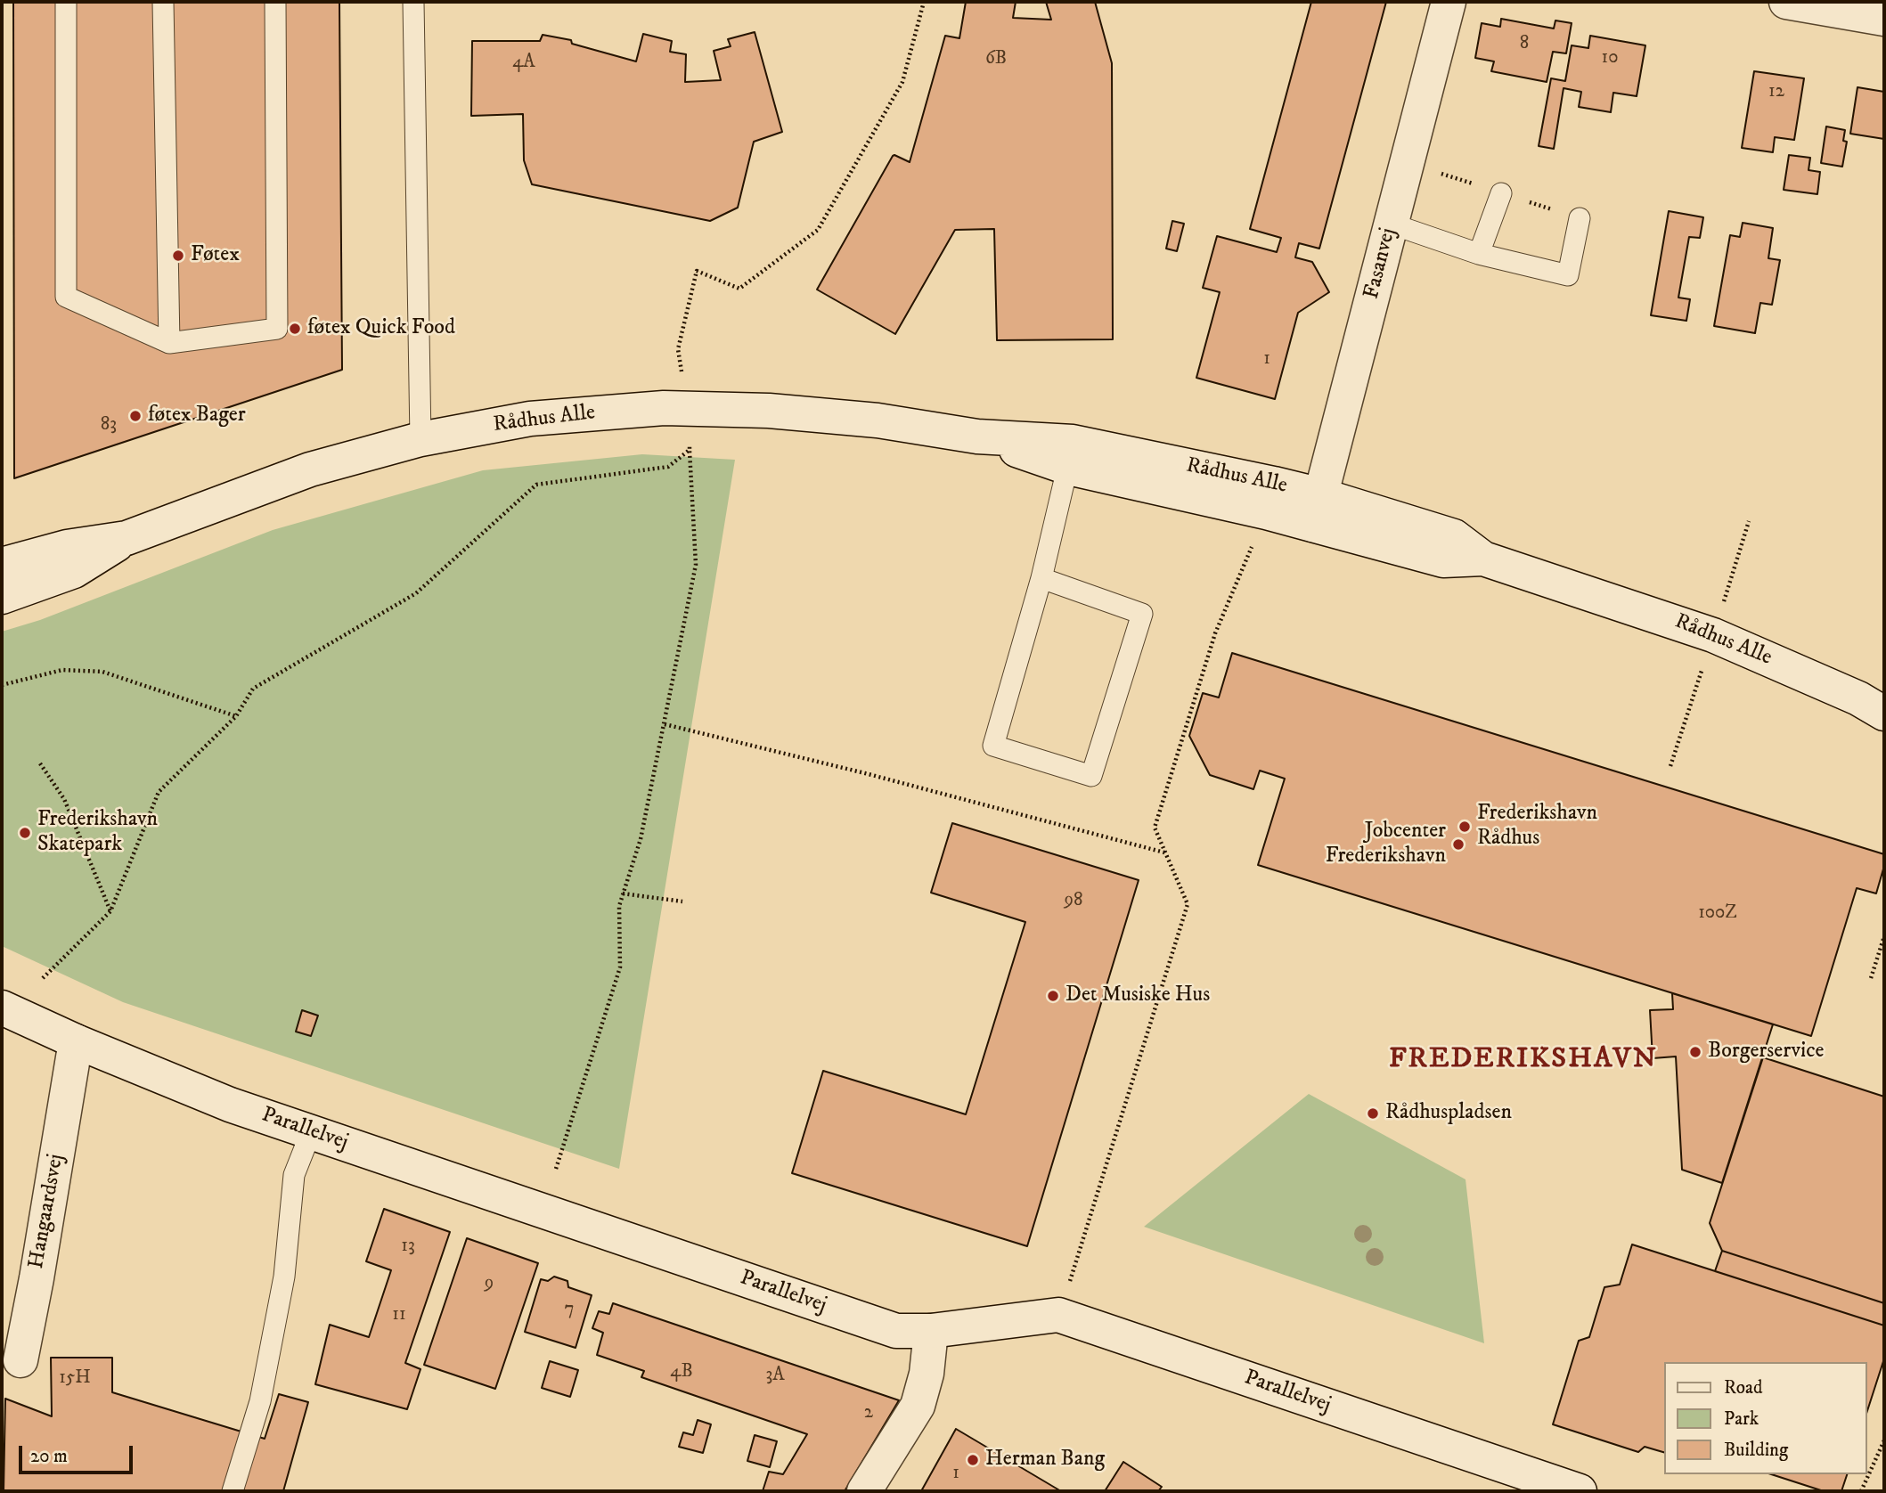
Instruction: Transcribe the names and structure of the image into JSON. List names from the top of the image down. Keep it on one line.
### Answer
{"streets":{"street":["Fasanvej","Rådhus Alle","Parallelvej","Hangaardsvej"]},"crossings":[["Fasanvej","Rådhus Alle"],["Parallelvej","Hangaardsvej"]],"districts":["FREDERIKSHAVN"],"places":["Føtex","føtex Quick Food","føtex Bager","Frederikshavn Rådhus","Frederikshavn Skatepark","Jobcenter Frederikshavn","Det Musiske Hus","Borgerservice","Rådhuspladsen","Herman Bang"],"house_numbers":["8","10","6B","4A","12","1","83","98","100Z","13","9","7","11","4B","3A","15H","2","1"],"legend":["Road","Park","Building"],"scale_bar":"20 m"}
